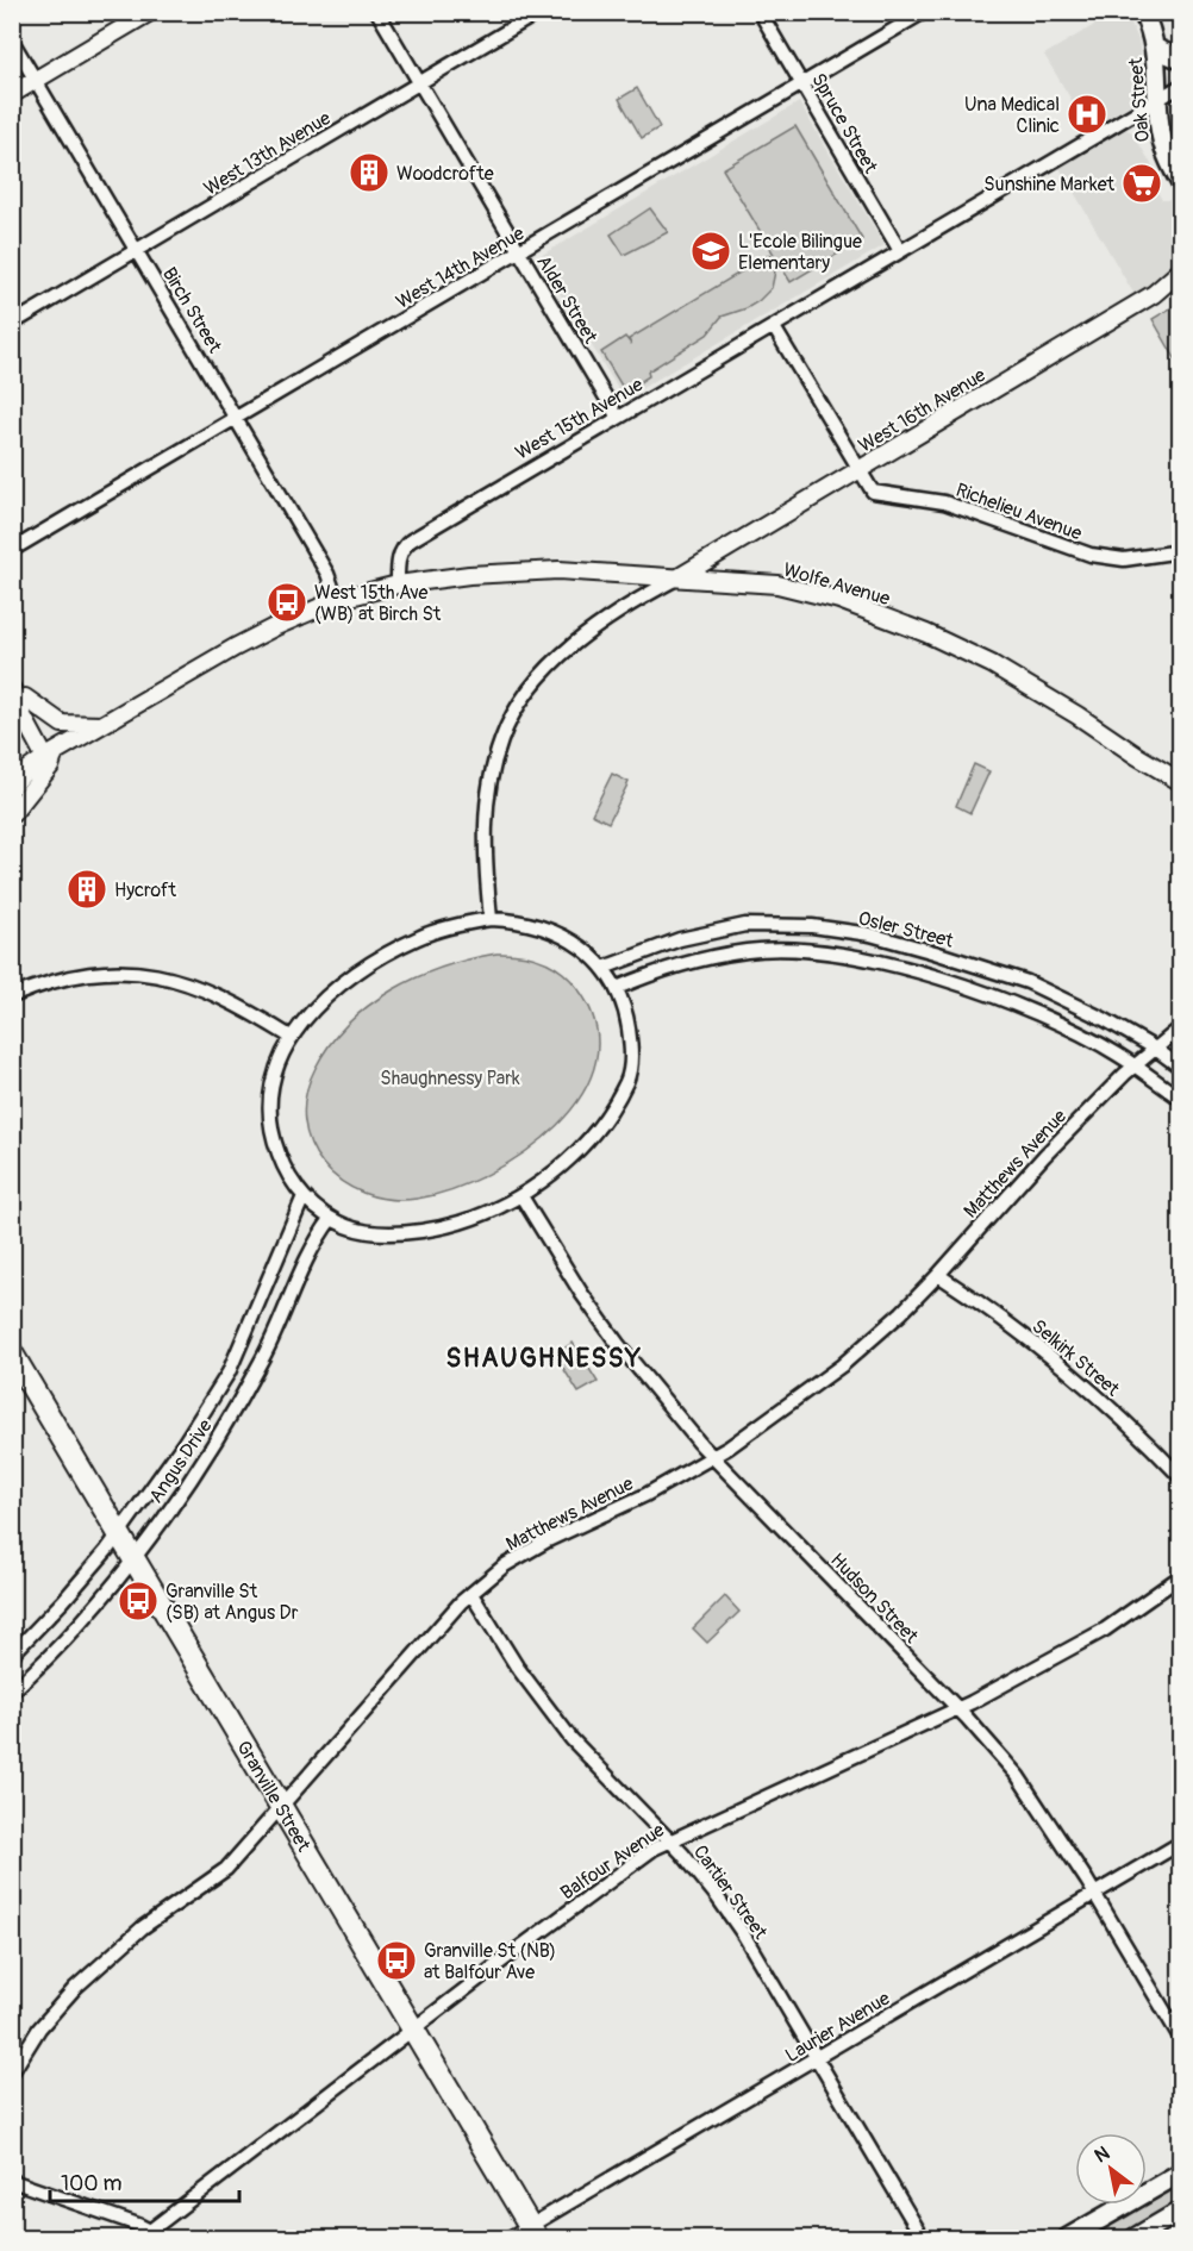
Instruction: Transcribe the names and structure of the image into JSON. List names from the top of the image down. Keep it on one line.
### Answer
{"streets":{"highway":["Granville Street"],"main road":["Oak Street"],"street":["Spruce Street","West 13th Avenue","West 14th Avenue","Alder Street","Birch Street","West 16th Avenue","West 15th Avenue","Richelieu Avenue","Wolfe Avenue","Osler Street","Matthews Avenue","Selkirk Street","Angus Drive","Hudson Street","Balfour Avenue","Cartier Street","Laurier Avenue"]},"crossings":[["Oak Street","West 15th Avenue"],["Spruce Street","West 14th Avenue"],["Spruce Street","West 15th Avenue"],["West 13th Avenue","Alder Street"],["West 13th Avenue","Birch Street"],["West 14th Avenue","Alder Street"],["West 14th Avenue","Birch Street"],["Alder Street","West 15th Avenue"],["West 16th Avenue","Richelieu Avenue"],["West 16th Avenue","Wolfe Avenue"],["West 15th Avenue","Richelieu Avenue"],["West 15th Avenue","Wolfe Avenue"],["Osler Street","Matthews Avenue"],["Matthews Avenue","Selkirk Street"],["Matthews Avenue","Hudson Street"],["Matthews Avenue","Granville Street"],["Matthews Avenue","Cartier Street"],["Angus Drive","Granville Street"],["Hudson Street","Balfour Avenue"],["Hudson Street","Laurier Avenue"],["Granville Street","Balfour Avenue"],["Granville Street","Laurier Avenue"],["Balfour Avenue","Cartier Street"],["Cartier Street","Laurier Avenue"]],"districts":["SHAUGHNESSY"],"parks":["Shaughnessy Park"],"places":{"hospital":["Una Medical Clinic"],"building":["Woodcrofte","Hycroft"],"supermarket":["Sunshine Market"],"school or university":["L'Ecole Bilingue Elementary"],"bus stop":["West 15th Ave (WB) at Birch St","Granville St (SB) at Angus Dr","Granville St (NB) at Balfour Ave"]},"scale_bar":"100 m","north":"top left"}
